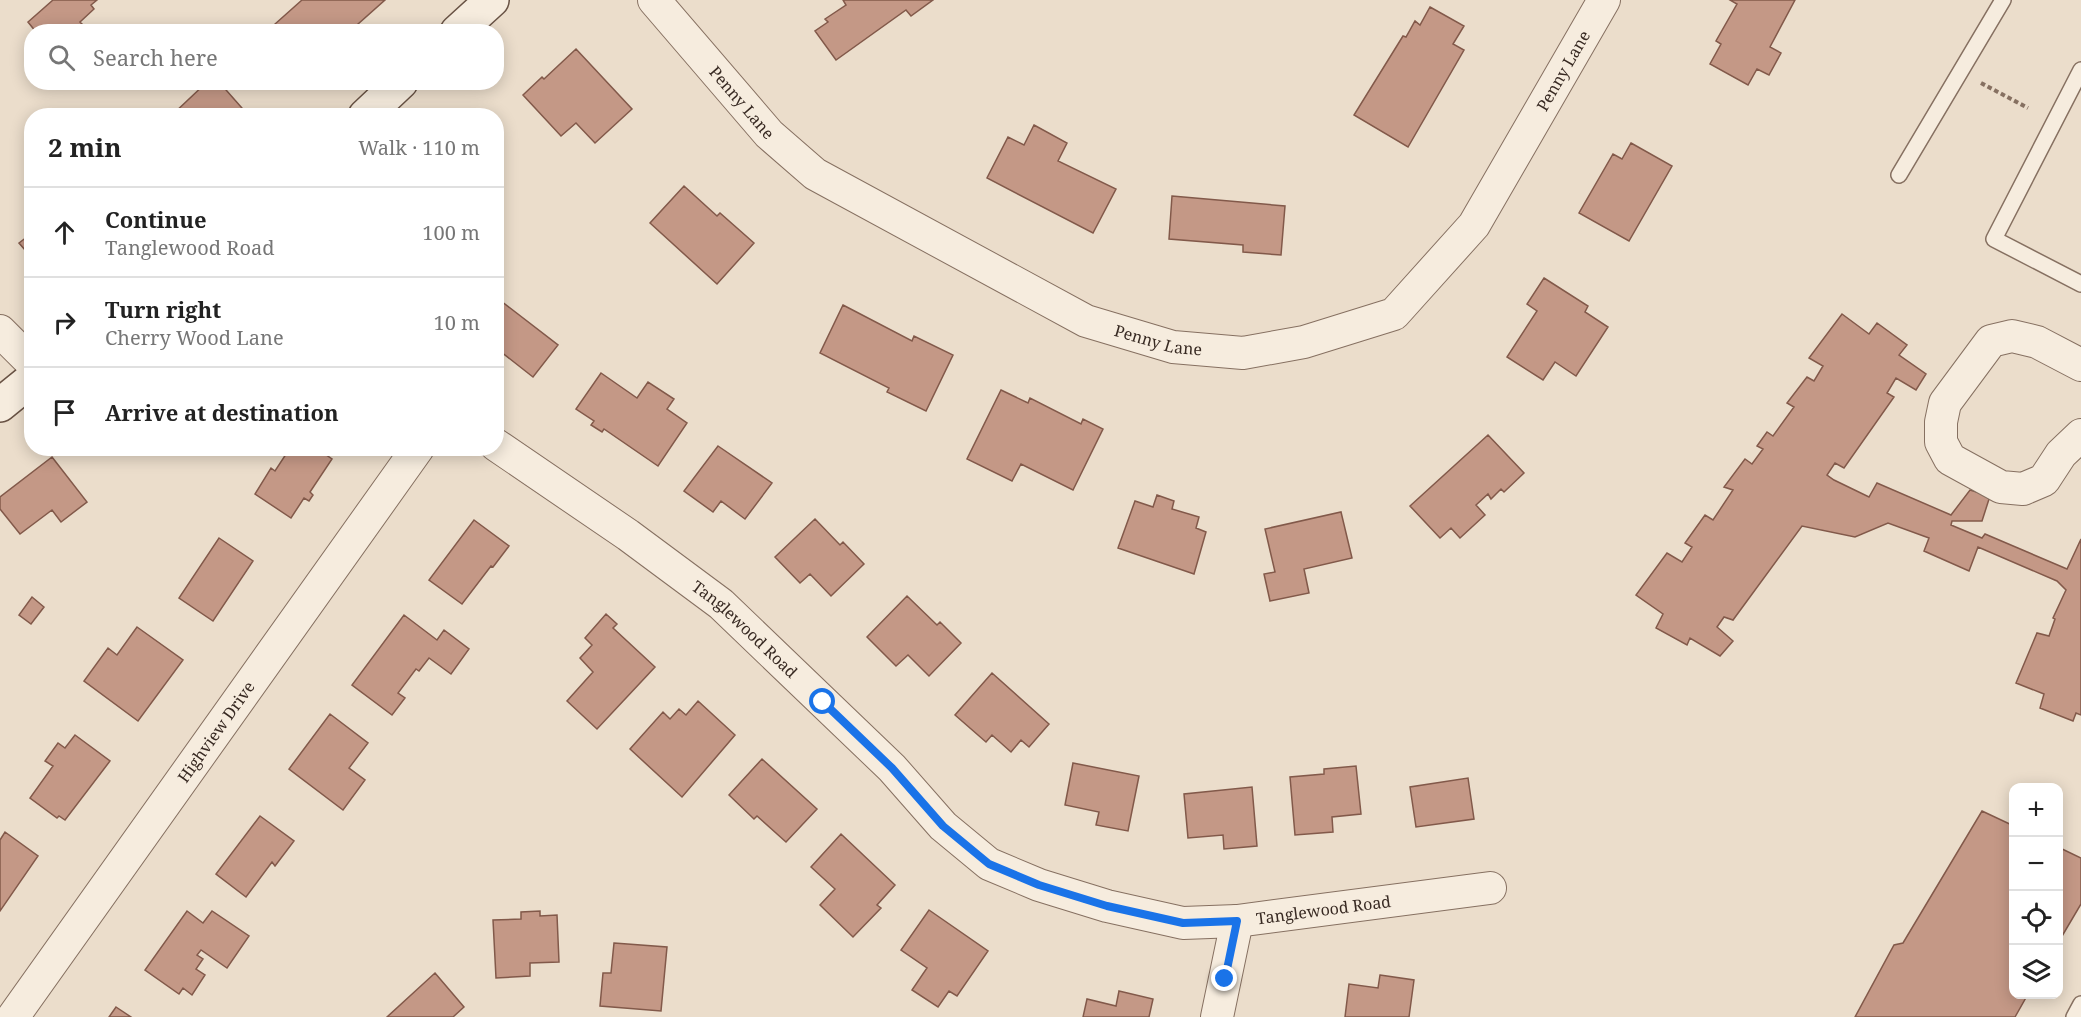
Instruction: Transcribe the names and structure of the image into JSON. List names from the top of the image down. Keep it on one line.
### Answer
{"streets":{"street":["Penny Lane","Tanglewood Road","Highview Drive"]},"page":{"search":"Search here","heading":["2 min","Walk · 110 m"],"list":[["Continue","Tanglewood Road","100 m"],["Turn right","Cherry Wood Lane","10 m"],"Arrive at destination"],"map_buttons":["+","−"]}}
